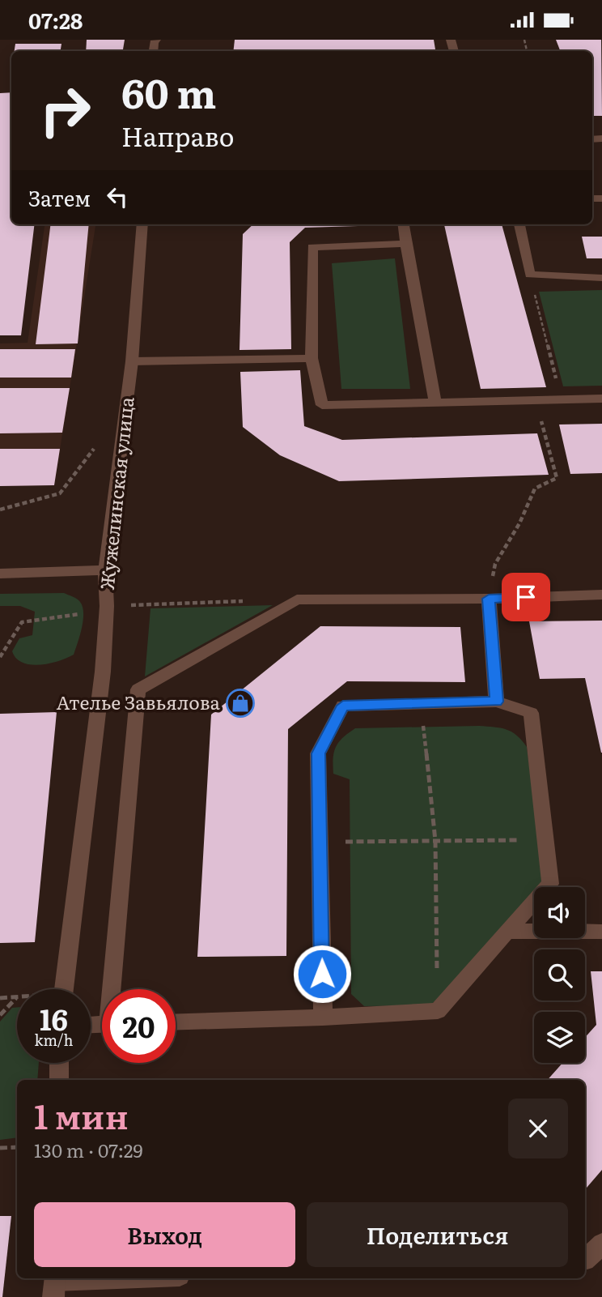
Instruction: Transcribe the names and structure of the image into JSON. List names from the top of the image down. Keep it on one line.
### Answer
{"streets":{"street":["Жужелинская улица"]},"places":{"shop":["Ателье Завьялова"]},"page":{"status":"07:28","turn":["60 m","Направо"],"then":"Затем","speed":"16 km/h","limit":"20","heading":["1 мин","130 m · 07:29"],"buttons":["Выход","Поделиться"]}}
